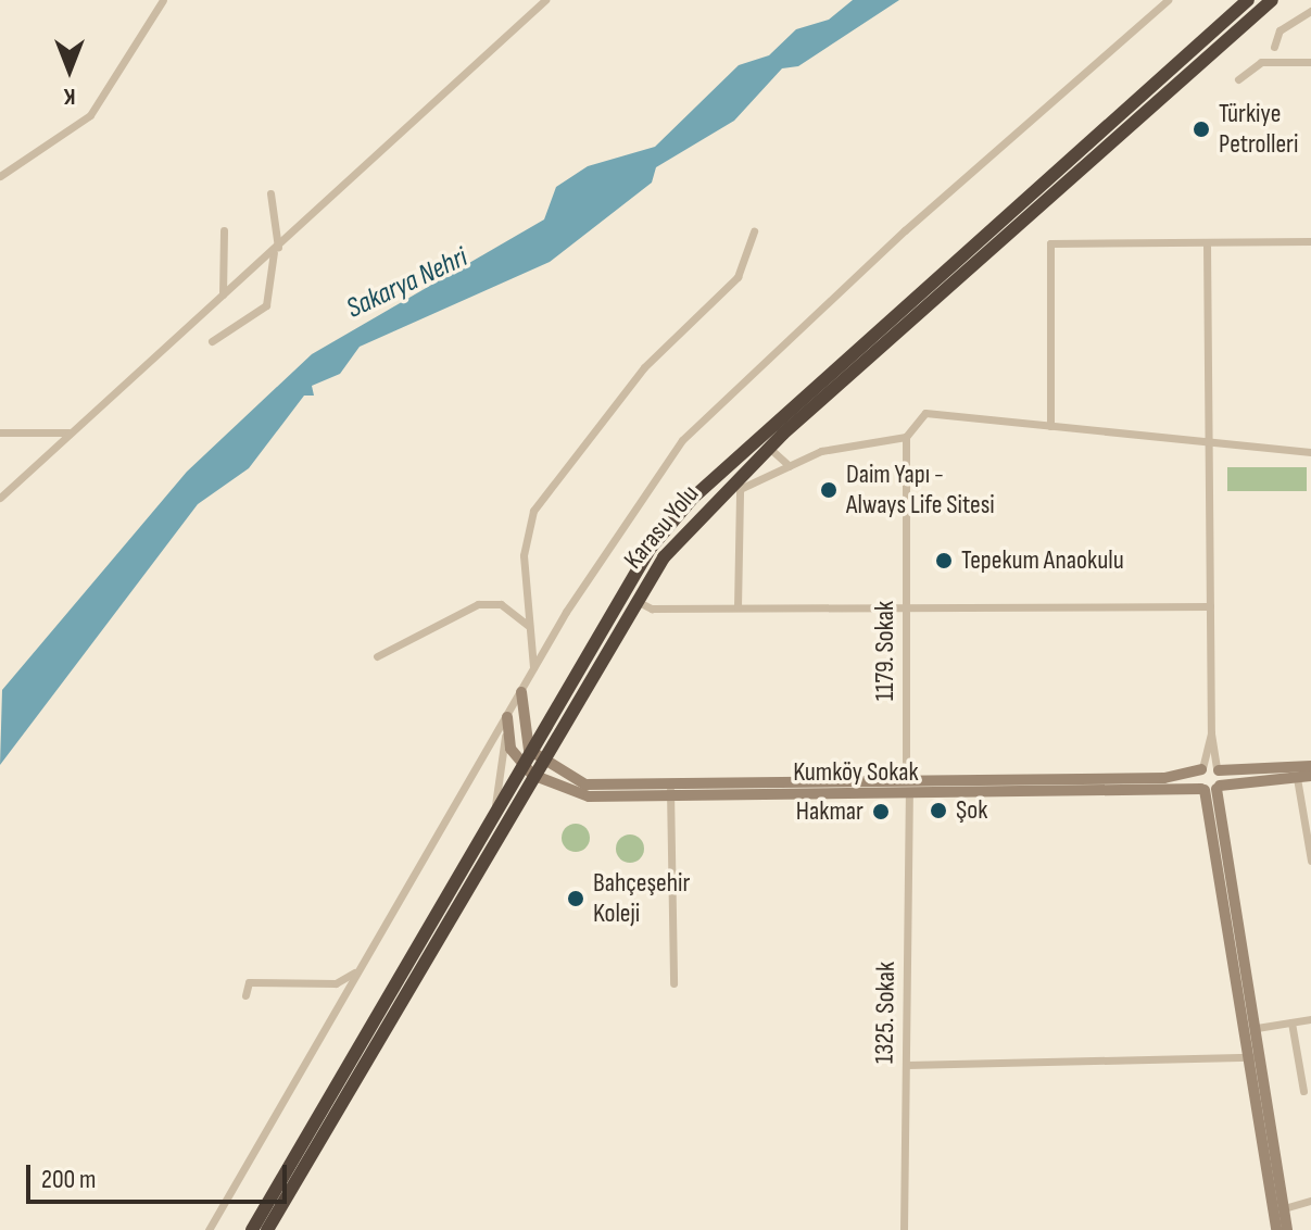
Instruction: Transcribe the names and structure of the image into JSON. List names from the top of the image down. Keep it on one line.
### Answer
{"streets":{"highway":["Karasu Yolu"],"main road":["Kumköy Sokak"],"street":["1179. Sokak","1325. Sokak"]},"crossings":[["Karasu Yolu","Kumköy Sokak"],["1179. Sokak","Kumköy Sokak"],["Kumköy Sokak","1325. Sokak"]],"water":["Sakarya Nehri"],"places":["Türkiye Petrolleri","Daim Yapı - Always Life Sitesi","Tepekum Anaokulu","Şok","Hakmar","Bahçeşehir Koleji"],"scale_bar":"200 m","north":"bottom"}
